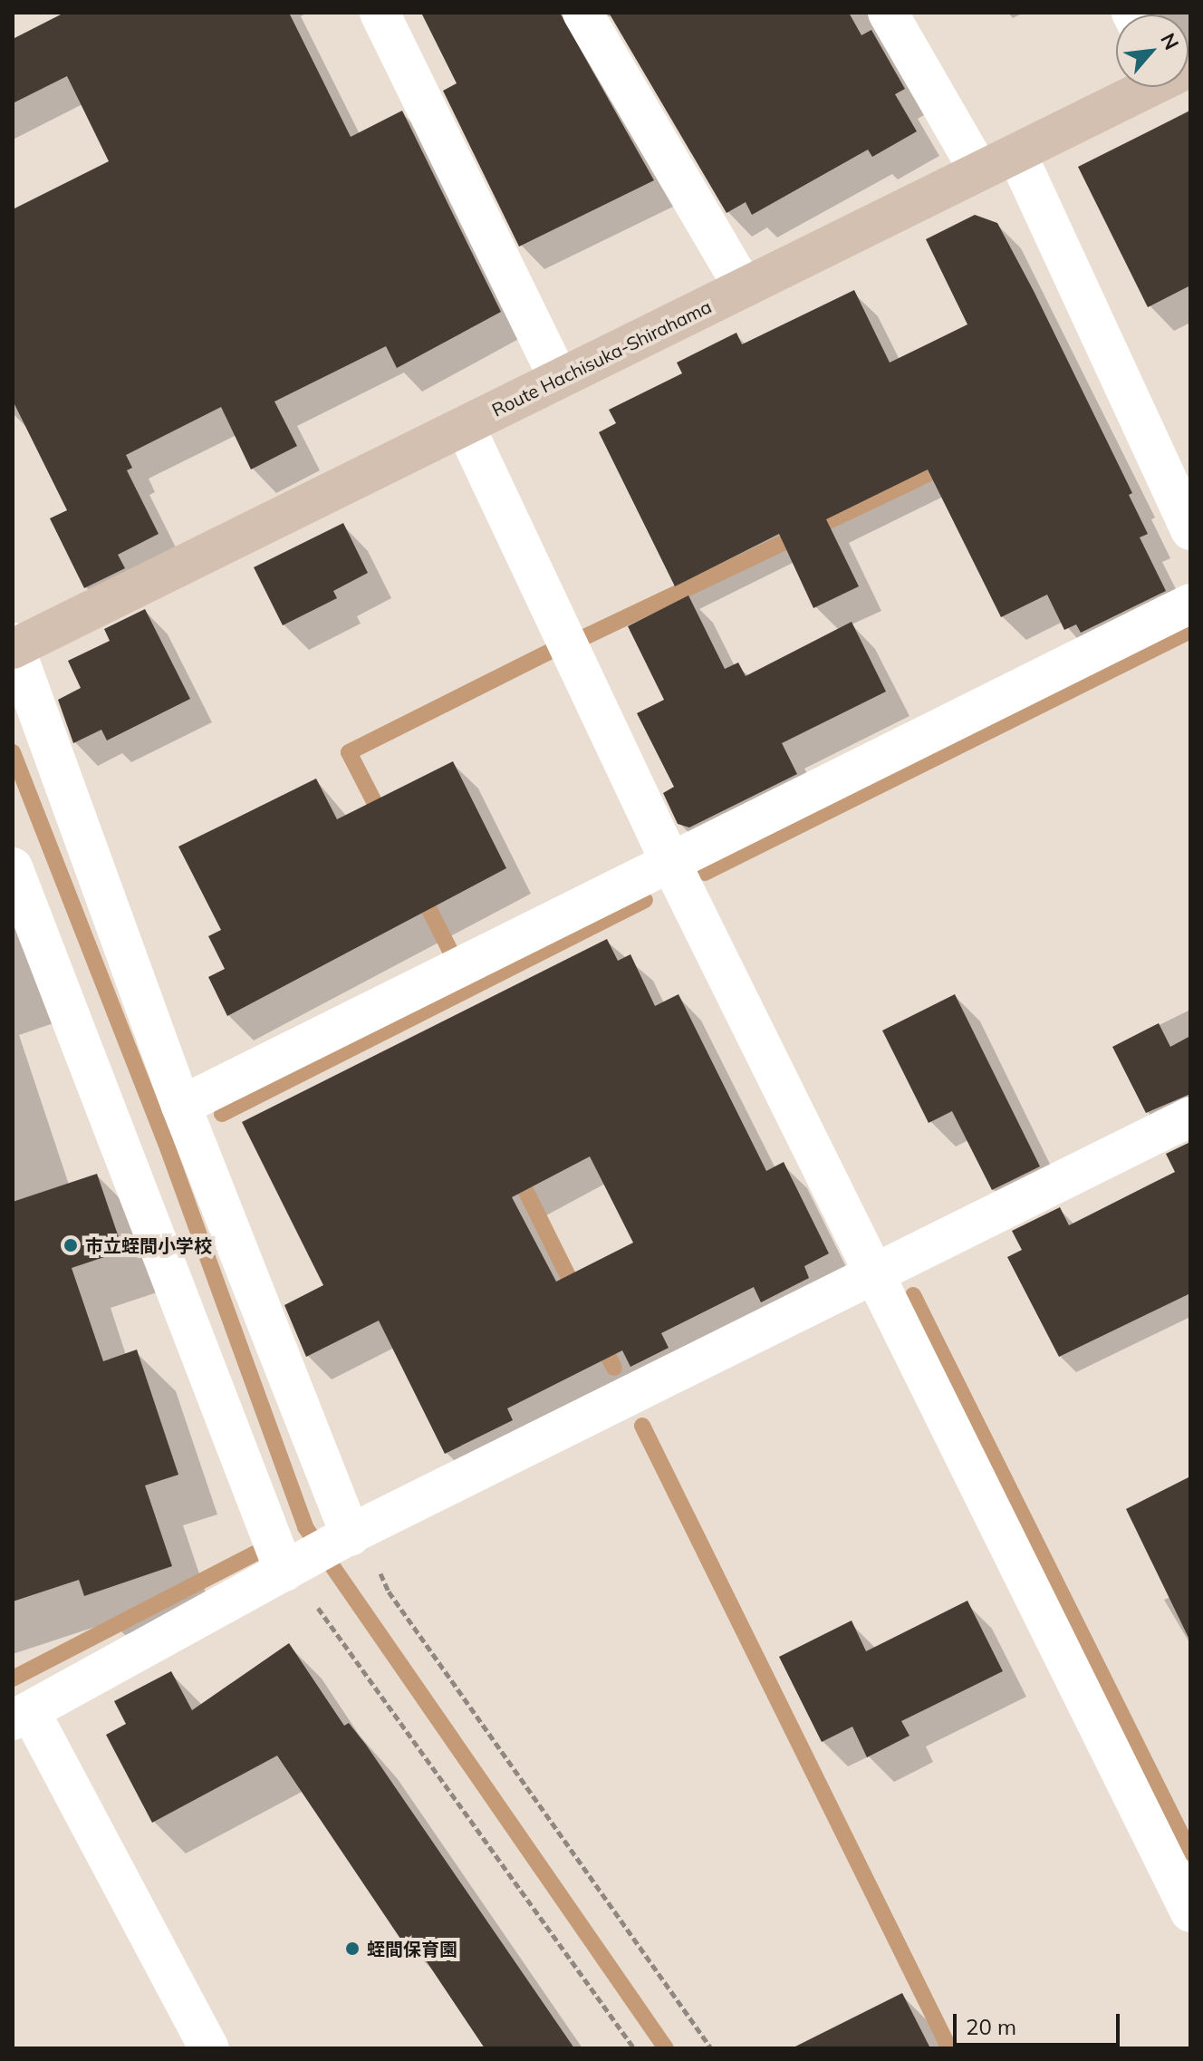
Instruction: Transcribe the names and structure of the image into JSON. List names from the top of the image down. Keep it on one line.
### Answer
{"streets":{"main road":["Route Hachisuka-Shirahama"]},"places":["市立蛭間小学校","蛭間保育園"],"scale_bar":"20 m","north":"top right"}
